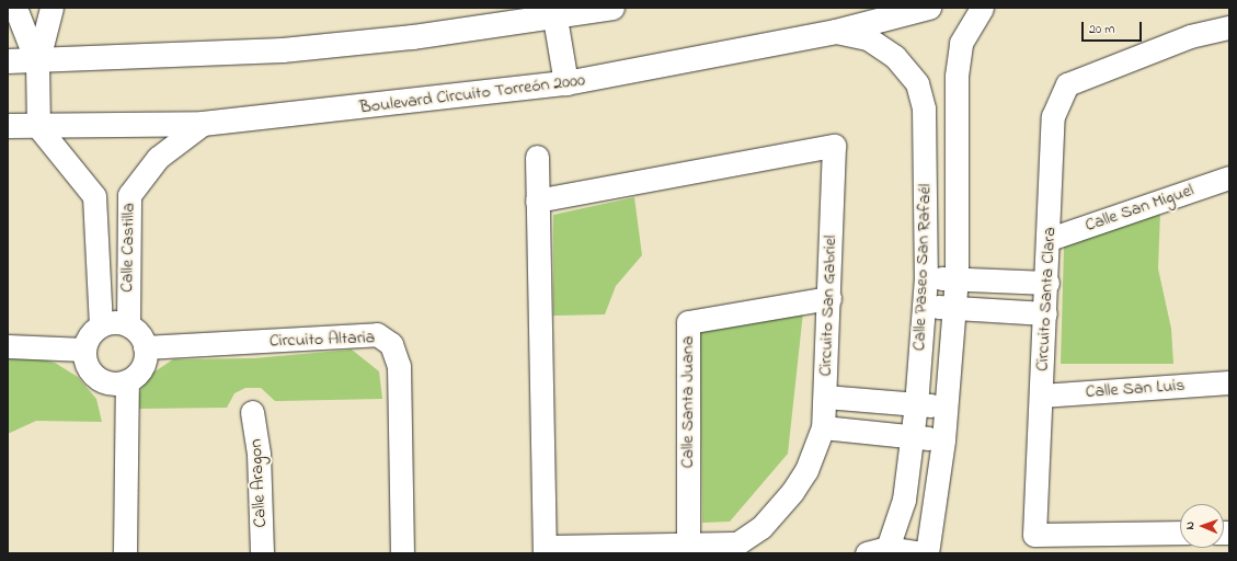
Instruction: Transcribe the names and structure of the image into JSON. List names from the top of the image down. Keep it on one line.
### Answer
{"streets":{"main road":["Boulevard Circuito Torreón 2000"],"street":["Calle San Miguel","Calle Castilla","Calle Paseo San Rafaél","Circuito Santa Clara","Circuito San Gabriel","Circuito Altaria","Calle San Luis","Calle Santa Juana","Calle Aragon"]},"crossings":[["Boulevard Circuito Torreón 2000","Calle Castilla"],["Boulevard Circuito Torreón 2000","Calle Paseo San Rafaél"],["Calle San Miguel","Circuito Santa Clara"],["Calle Castilla","Circuito Altaria"],["Circuito Santa Clara","Calle San Luis"],["Circuito San Gabriel","Calle Santa Juana"]],"scale_bar":"20 m","north":"left"}
